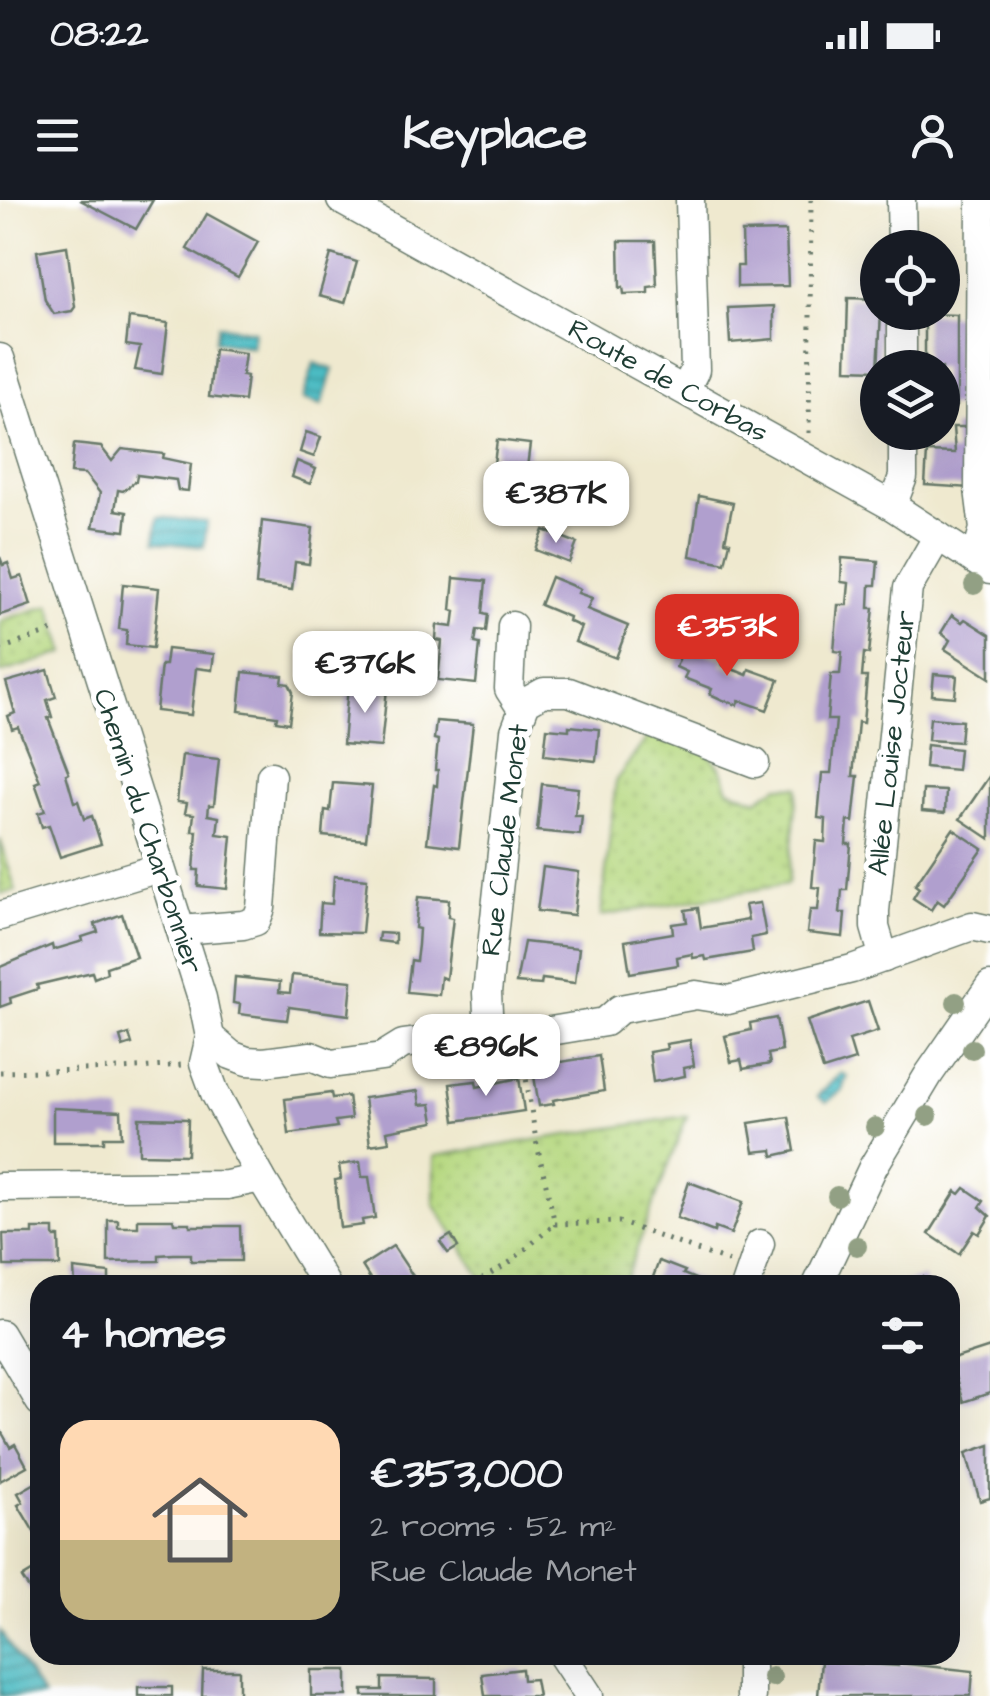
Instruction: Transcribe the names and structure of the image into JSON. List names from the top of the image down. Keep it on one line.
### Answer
{"streets":{"street":["Route de Corbas","Allée Louise Jocteur","Chemin du Charbonnier","Rue Claude Monet"]},"crossings":[["Route de Corbas","Allée Louise Jocteur"]],"page":{"status":"08:22","header":"Keyplace","price":["€387K","€353K","€376K","€896K"],"heading":"4 homes","list":[{"name":"€353,000","note":"2 rooms · 52 m² · Rue Claude Monet"}]}}
